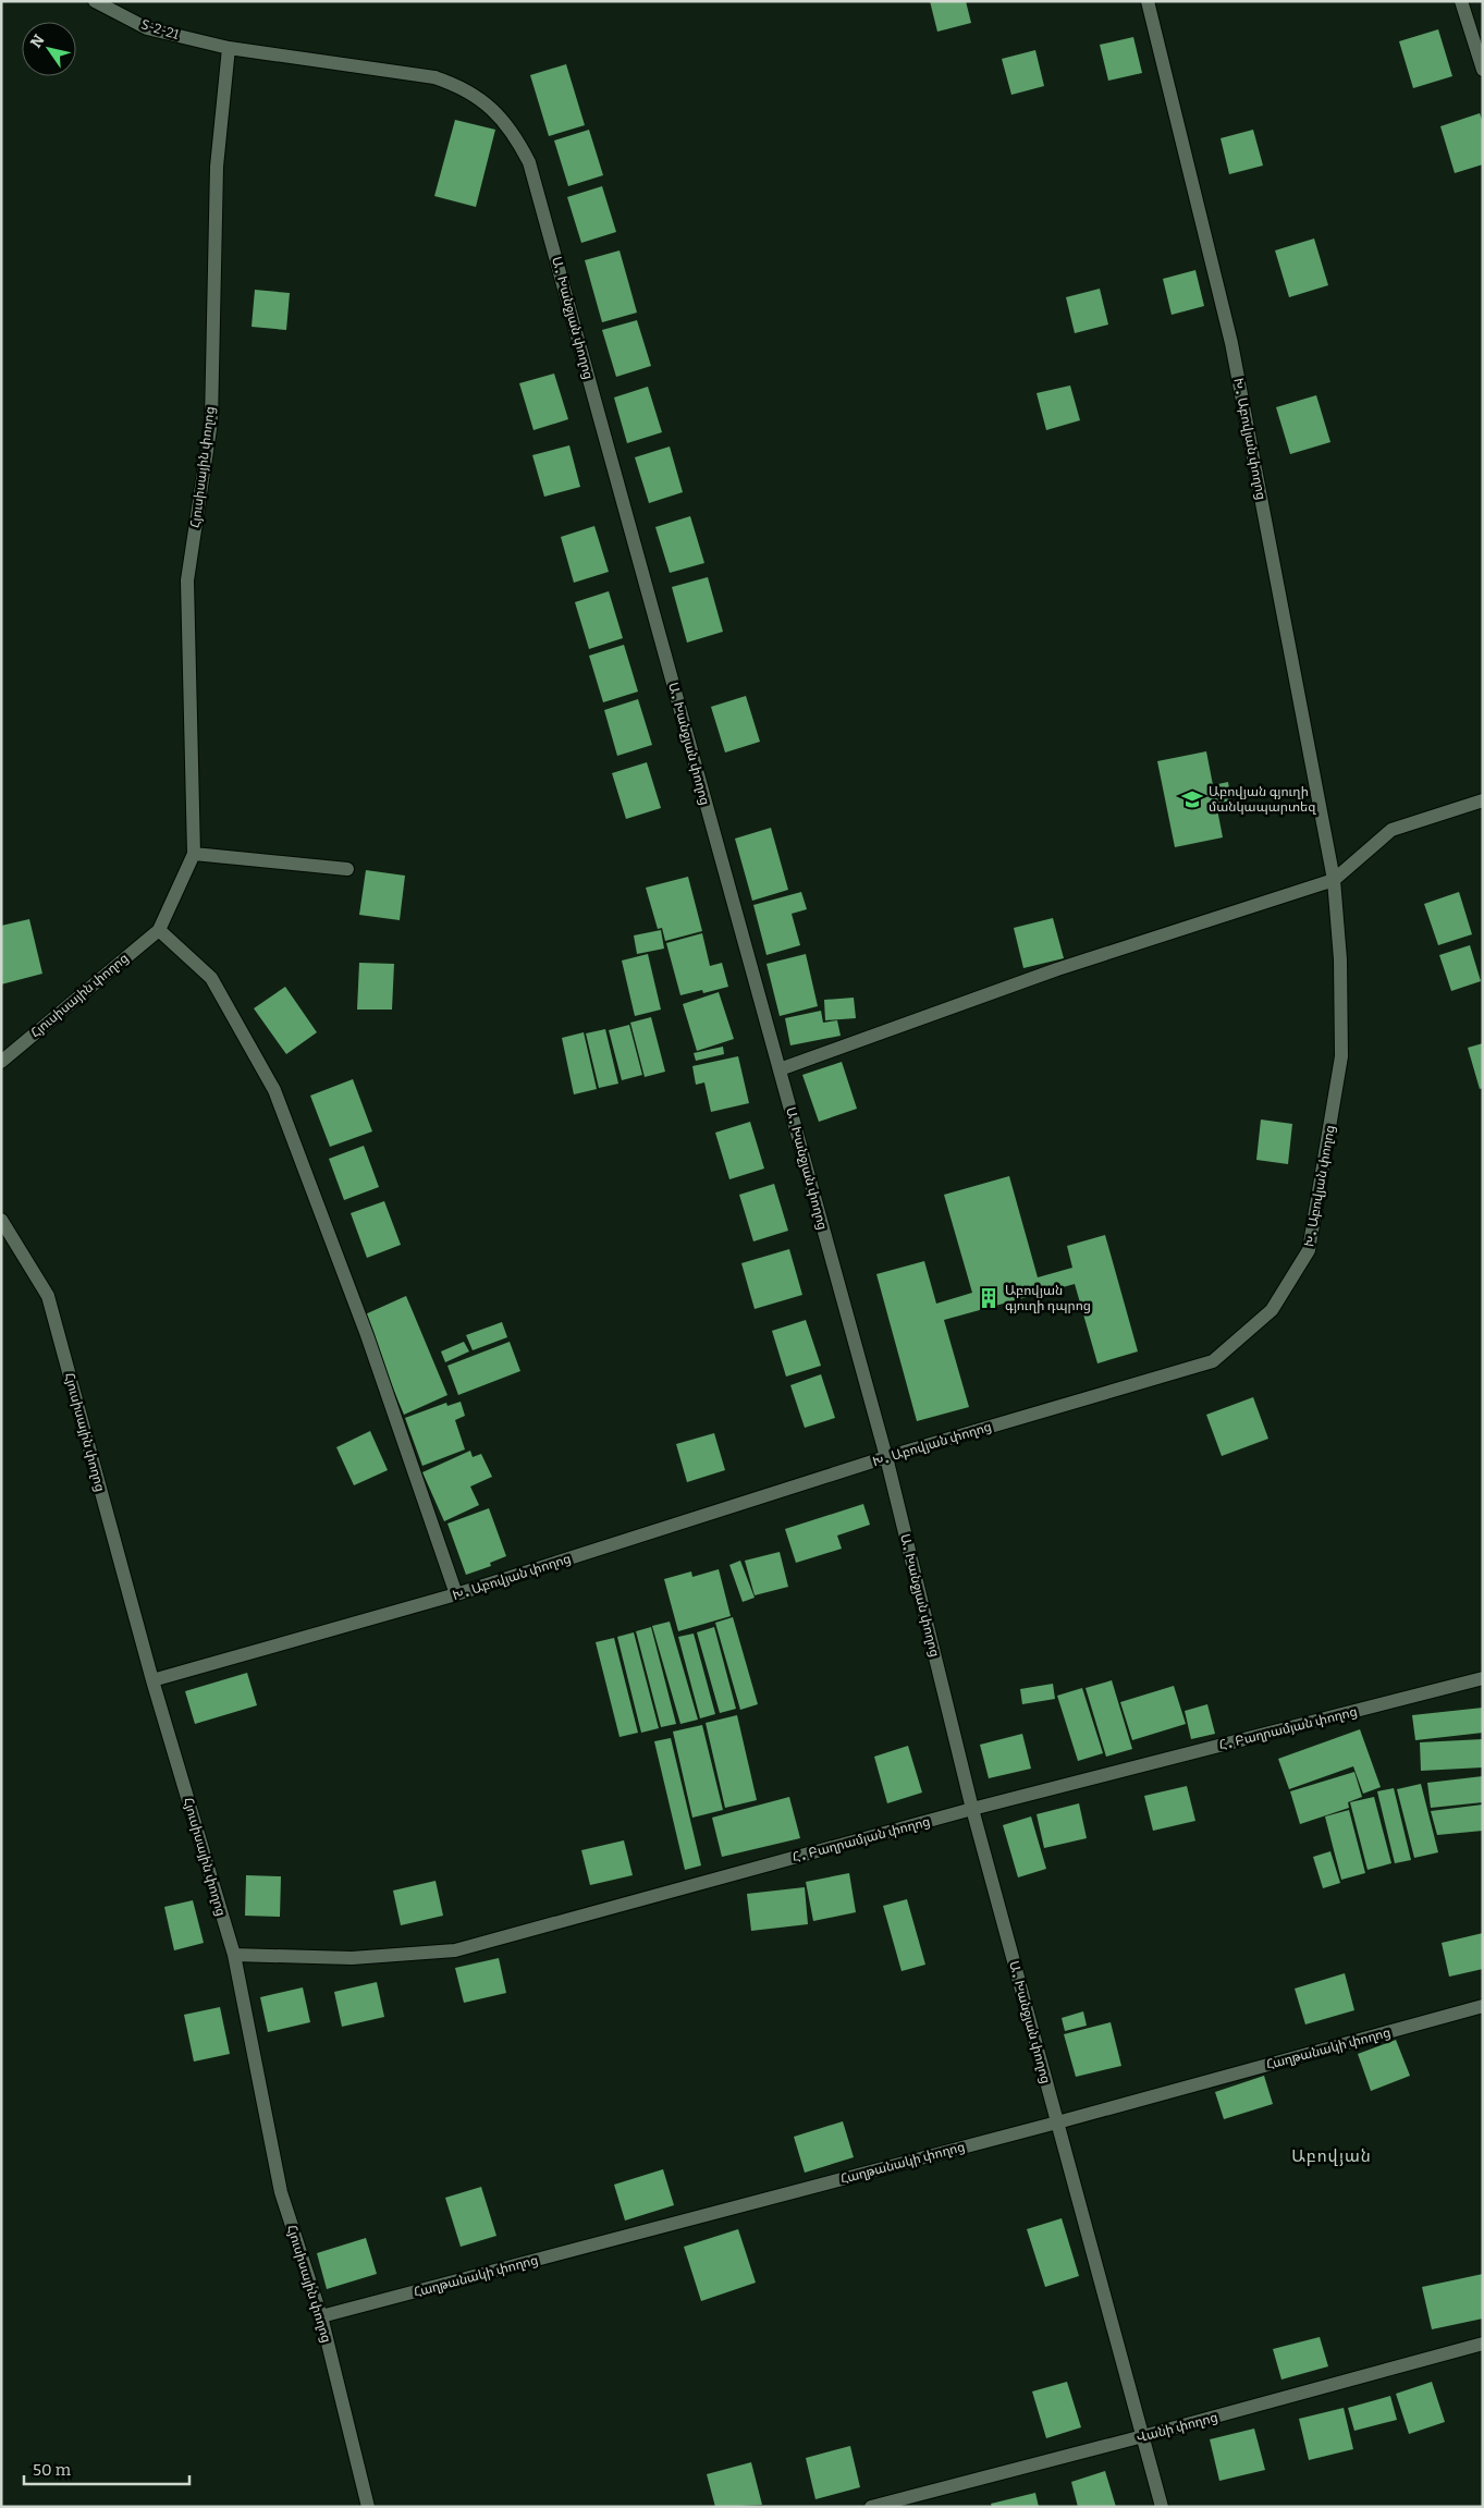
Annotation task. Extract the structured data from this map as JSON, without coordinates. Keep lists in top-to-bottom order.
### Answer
{
  "streets": {
    "street": [
      "Տ-2-21",
      "Ա․ Խանջյան փողոց",
      "Խ․ Աբովյան փողոց",
      "Հյուսիսային փողոց",
      "Հ․ Բաղրամյան փողոց",
      "Հաղթանակի փողոց",
      "Վանի փողոց"
    ]
  },
  "crossings": [
    ["Տ-2-21", "Ա․ Խանջյան փողոց"],
    ["Տ-2-21", "Հյուսիսային փողոց"],
    ["Ա․ Խանջյան փողոց", "Խ․ Աբովյան փողոց"],
    ["Ա․ Խանջյան փողոց", "Հյուսիսային փողոց"],
    ["Ա․ Խանջյան փողոց", "Հ․ Բաղրամյան փողոց"],
    ["Ա․ Խանջյան փողոց", "Հաղթանակի փողոց"],
    ["Ա․ Խանջյան փողոց", "Վանի փողոց"],
    ["Խ․ Աբովյան փողոց", "Հյուսիսային փողոց"],
    ["Հյուսիսային փողոց", "Հ․ Բաղրամյան փողոց"],
    ["Հյուսիսային փողոց", "Հաղթանակի փողոց"]
  ],
  "districts": ["Աբովյան"],
  "places": {
    "school or university": ["Աբովյան գյուղի մանկապարտեզ"],
    "building": ["Աբովյան գյուղի դպրոց"]
  },
  "scale_bar": "50 m",
  "north": "top left"
}
